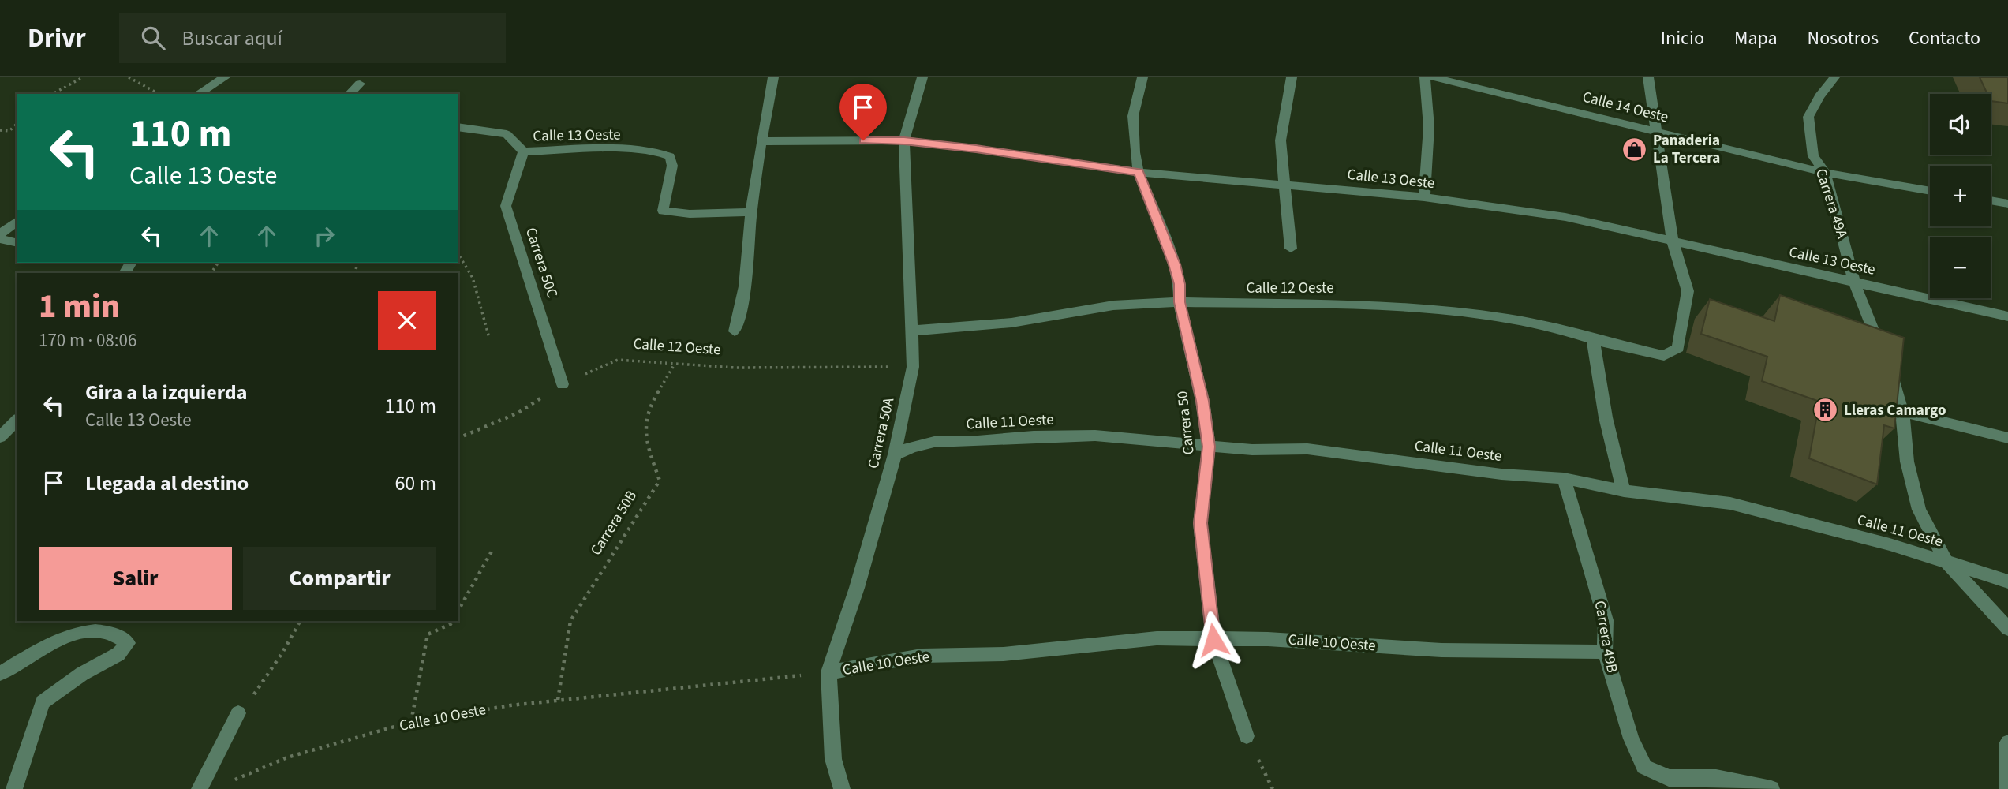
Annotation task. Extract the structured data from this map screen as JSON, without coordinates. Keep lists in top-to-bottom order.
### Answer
{
  "streets": {
    "street": [
      "Calle 14 Oeste",
      "Calle 13 Oeste",
      "Carrera 49A",
      "Carrera 50C",
      "Calle 12 Oeste",
      "Calle 11 Oeste",
      "Carrera 50",
      "Carrera 50A",
      "Carrera 49B",
      "Calle 10 Oeste"
    ],
    "path": ["Carrera 50B"]
  },
  "crossings": [
    ["Calle 14 Oeste", "Carrera 49A"],
    ["Calle 13 Oeste", "Carrera 49A"],
    ["Calle 13 Oeste", "Carrera 50C"],
    ["Calle 13 Oeste", "Calle 12 Oeste"],
    ["Calle 13 Oeste", "Carrera 50"],
    ["Calle 13 Oeste", "Carrera 50A"],
    ["Carrera 49A", "Calle 11 Oeste"],
    ["Carrera 50C", "Calle 12 Oeste"],
    ["Calle 12 Oeste", "Carrera 50"],
    ["Calle 12 Oeste", "Carrera 50A"],
    ["Calle 12 Oeste", "Carrera 50B"],
    ["Calle 11 Oeste", "Carrera 50"],
    ["Calle 11 Oeste", "Carrera 50A"],
    ["Calle 11 Oeste", "Carrera 49B"],
    ["Carrera 50", "Calle 10 Oeste"],
    ["Carrera 50A", "Calle 10 Oeste"],
    ["Carrera 50B", "Calle 10 Oeste"],
    ["Carrera 49B", "Calle 10 Oeste"]
  ],
  "places": {
    "shop": ["Panaderia La Tercera"],
    "building": ["Lleras Camargo"]
  },
  "page": {
    "header": "Drivr",
    "search": "Buscar aquí",
    "nav": [
      "Inicio",
      "Mapa",
      "Nosotros",
      "Contacto"
    ],
    "map_buttons": ["+", "−"],
    "turn": ["110 m", "Calle 13 Oeste"],
    "heading": ["1 min", "170 m · 08:06"],
    "list": [
      {
        "name": "Gira a la izquierda",
        "note": "Calle 13 Oeste",
        "value": "110 m"
      },
      {
        "name": "Llegada al destino",
        "value": "60 m"
      }
    ],
    "buttons": ["Salir", "Compartir"]
  }
}
